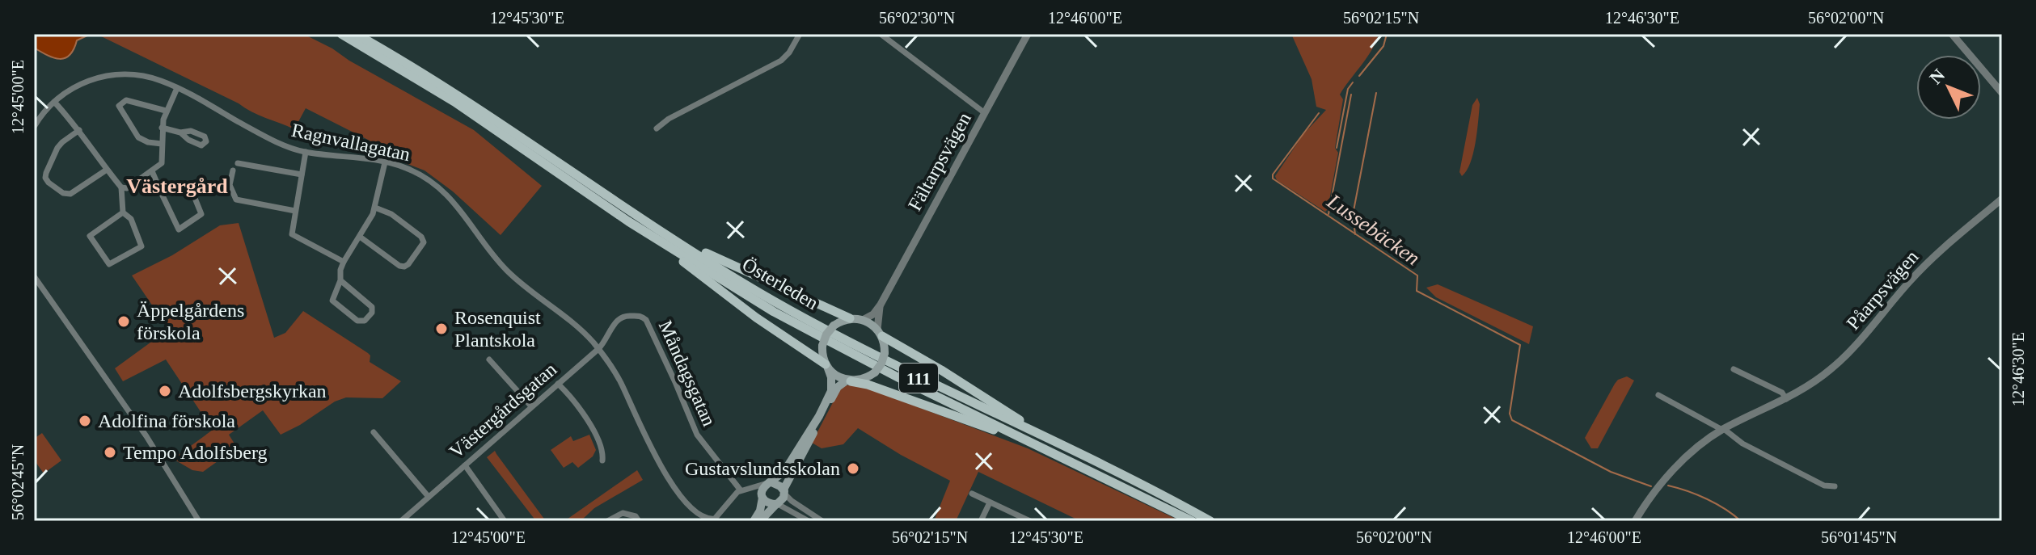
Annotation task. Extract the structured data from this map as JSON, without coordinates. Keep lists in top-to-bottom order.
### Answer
{
  "streets": {
    "main road": ["Österleden", "111"],
    "street": [
      "Ragnvallagatan",
      "Fältarpsvägen",
      "Påarpsvägen",
      "Måndagsgatan",
      "Västergårdsgatan"
    ]
  },
  "crossings": [
    ["Ragnvallagatan", "Måndagsgatan"],
    ["Ragnvallagatan", "Västergårdsgatan"],
    ["Måndagsgatan", "Västergårdsgatan"]
  ],
  "districts": ["Västergård"],
  "water": ["Lussebäcken"],
  "places": [
    "Äppelgårdens förskola",
    "Rosenquist Plantskola",
    "Adolfsbergskyrkan",
    "Adolfina förskola",
    "Tempo Adolfsberg",
    "Gustavslundsskolan"
  ],
  "north": "top left",
  "coordinates": [
    "12°45'30\"E",
    "56°02'30\"N",
    "12°46'00\"E",
    "56°02'15\"N",
    "12°46'30\"E",
    "56°02'00\"N",
    "12°45'00\"E",
    "56°02'45\"N",
    "56°01'45\"N"
  ]
}
